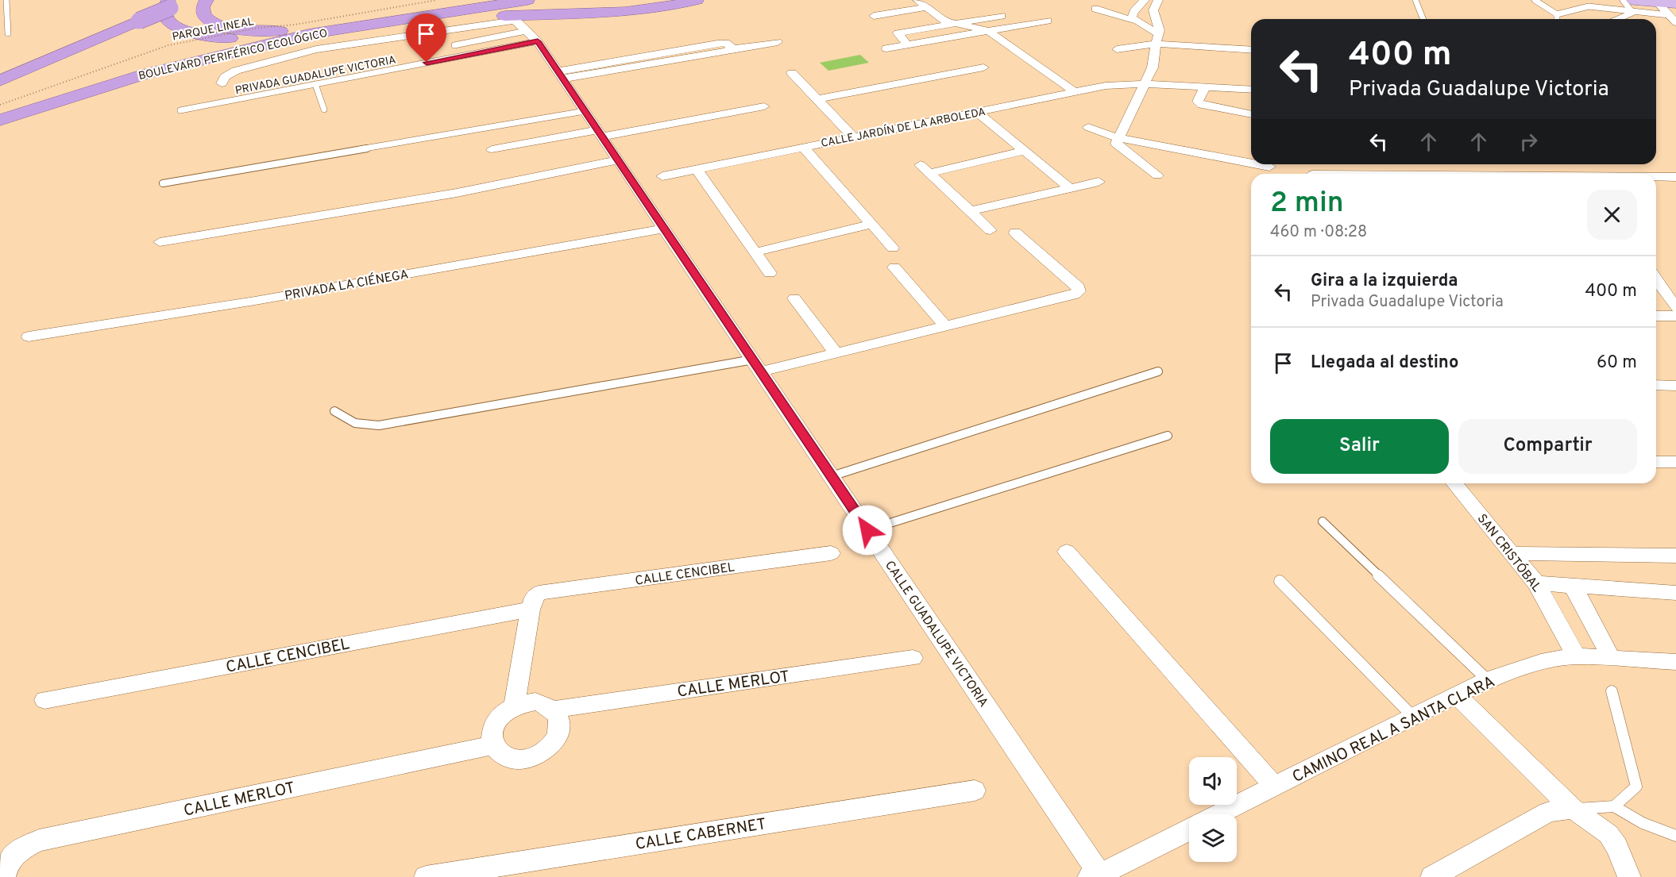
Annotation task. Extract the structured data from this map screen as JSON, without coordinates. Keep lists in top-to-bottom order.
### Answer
{
  "streets": {
    "highway": ["BOULEVARD PERIFÉRICO ECOLÓGICO"],
    "street": [
      "CALLE JARDÍN DE LA ARBOLEDA",
      "PRIVADA LA CIÉNEGA",
      "SAN CRISTÓBAL",
      "CALLE CENCIBEL",
      "CALLE GUADALUPE VICTORIA",
      "CALLE MERLOT",
      "CAMINO REAL A SANTA CLARA",
      "CALLE CABERNET"
    ],
    "lane": ["PRIVADA GUADALUPE VICTORIA"],
    "path": ["PARQUE LINEAL"]
  },
  "crossings": [
    ["PRIVADA GUADALUPE VICTORIA", "CALLE GUADALUPE VICTORIA"],
    ["PRIVADA LA CIÉNEGA", "CALLE GUADALUPE VICTORIA"],
    ["SAN CRISTÓBAL", "CAMINO REAL A SANTA CLARA"]
  ],
  "page": {
    "turn": ["400 m", "Privada Guadalupe Victoria"],
    "heading": ["2 min", "460 m · 08:28"],
    "list": [
      {
        "name": "Gira a la izquierda",
        "note": "Privada Guadalupe Victoria",
        "value": "400 m"
      },
      {
        "name": "Llegada al destino",
        "value": "60 m"
      }
    ],
    "buttons": ["Salir", "Compartir"]
  }
}
